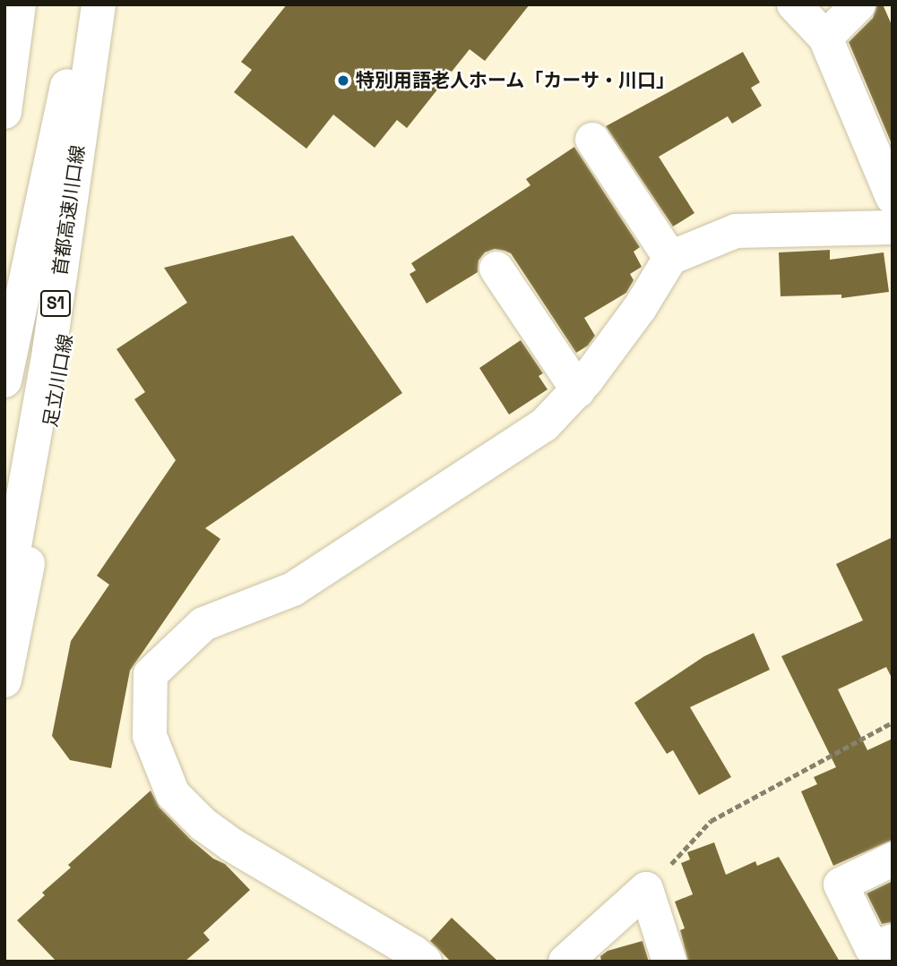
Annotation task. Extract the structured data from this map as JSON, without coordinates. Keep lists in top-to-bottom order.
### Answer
{
  "streets": {
    "main road": ["首都高速川口線", "S1", "足立川口線"]
  },
  "places": ["特別用語老人ホーム「カーサ・川口」"]
}
